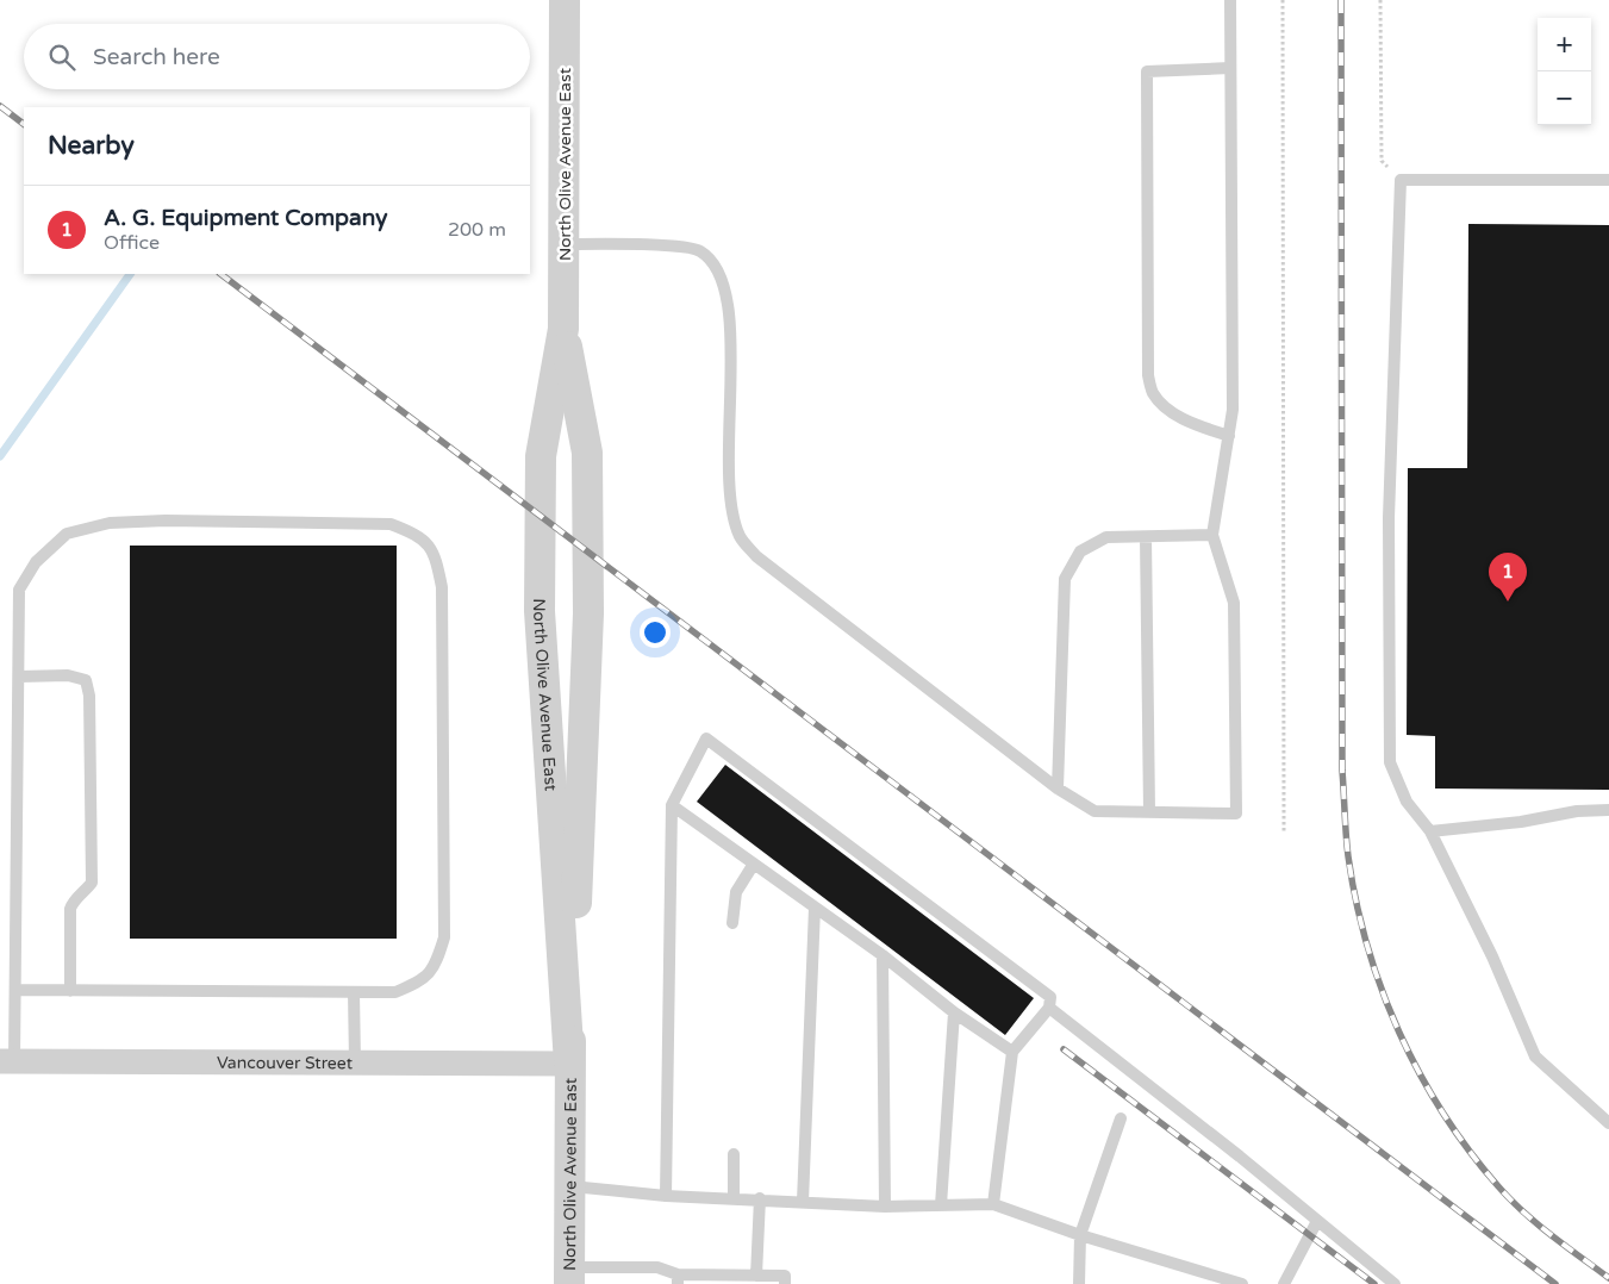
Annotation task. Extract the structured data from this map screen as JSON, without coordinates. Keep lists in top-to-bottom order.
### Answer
{
  "streets": {
    "street": ["North Olive Avenue East", "Vancouver Street"]
  },
  "crossings": [
    ["North Olive Avenue East", "Vancouver Street"]
  ],
  "page": {
    "map_buttons": ["+", "−"],
    "search": "Search here",
    "heading": "Nearby",
    "list": [
      {
        "mark": "1",
        "name": "A. G. Equipment Company",
        "note": "Office",
        "value": "200 m"
      }
    ],
    "pins": "1"
  }
}
